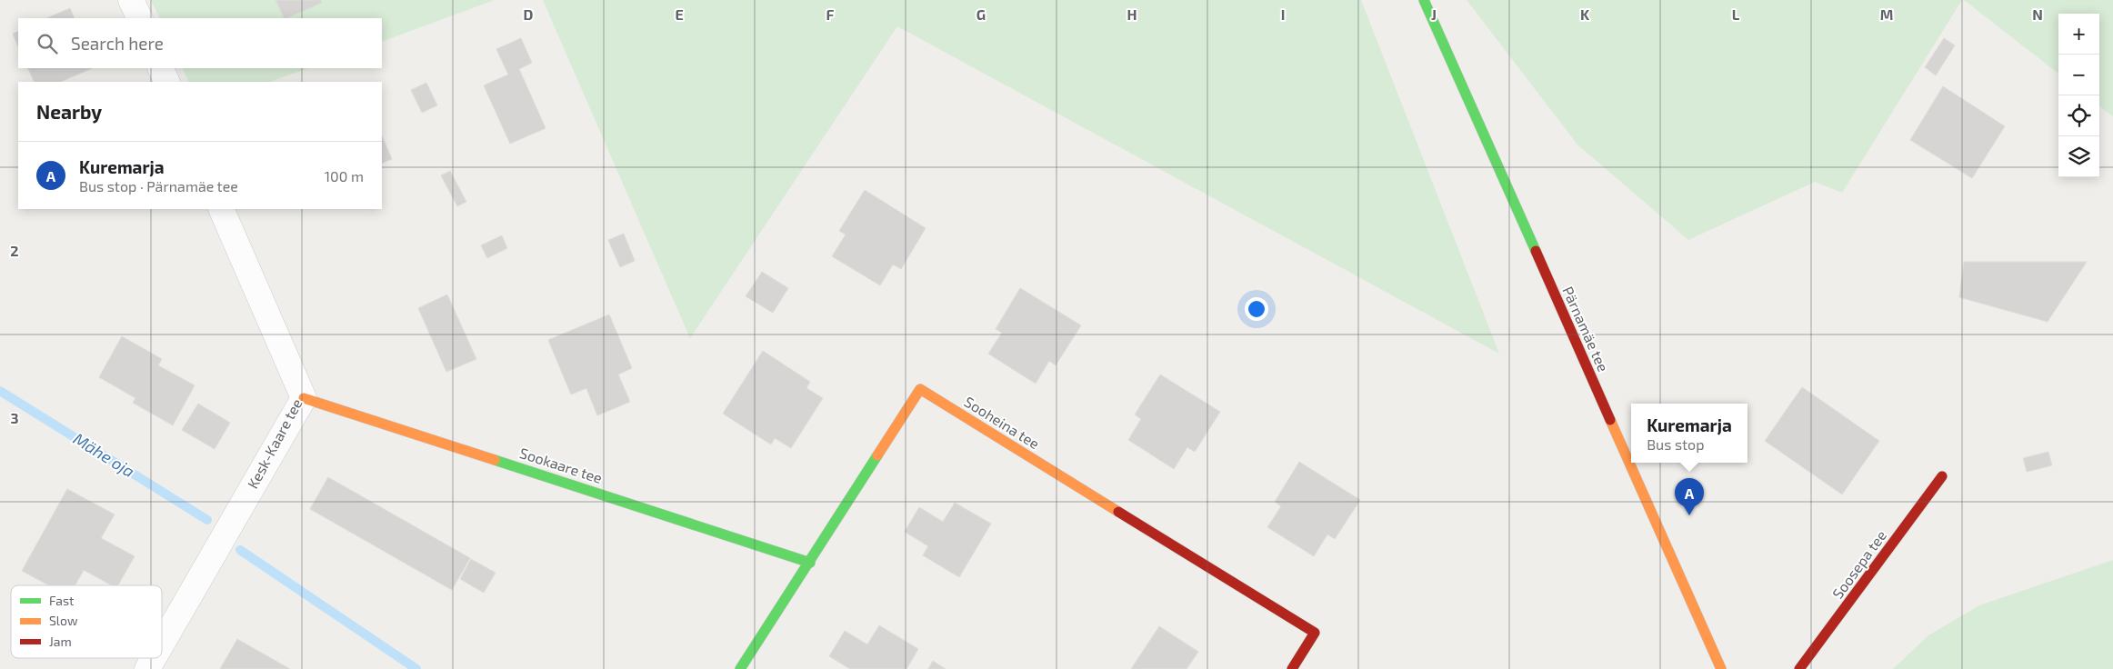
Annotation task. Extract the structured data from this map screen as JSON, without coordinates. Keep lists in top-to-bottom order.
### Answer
{
  "streets": {
    "street": [
      "Pärnamäe tee",
      "Sooheina tee",
      "Kesk-Kaare tee",
      "Sookaare tee",
      "Soosepa tee"
    ]
  },
  "crossings": [
    ["Sooheina tee", "Sookaare tee"],
    ["Kesk-Kaare tee", "Sookaare tee"]
  ],
  "water": ["Mähe oja"],
  "legend": ["Fast", "Slow", "Jam"],
  "page": {
    "map_buttons": ["+", "−"],
    "search": "Search here",
    "heading": "Nearby",
    "list": [
      {
        "mark": "A",
        "name": "Kuremarja",
        "note": "Bus stop · Pärnamäe tee",
        "value": "100 m"
      }
    ],
    "popup": ["Kuremarja", "Bus stop"],
    "pins": "A"
  },
  "grid": {
    "columns": [
      "D",
      "E",
      "F",
      "G",
      "H",
      "I",
      "J",
      "K",
      "L",
      "M",
      "N"
    ],
    "rows": ["2", "3"]
  }
}
